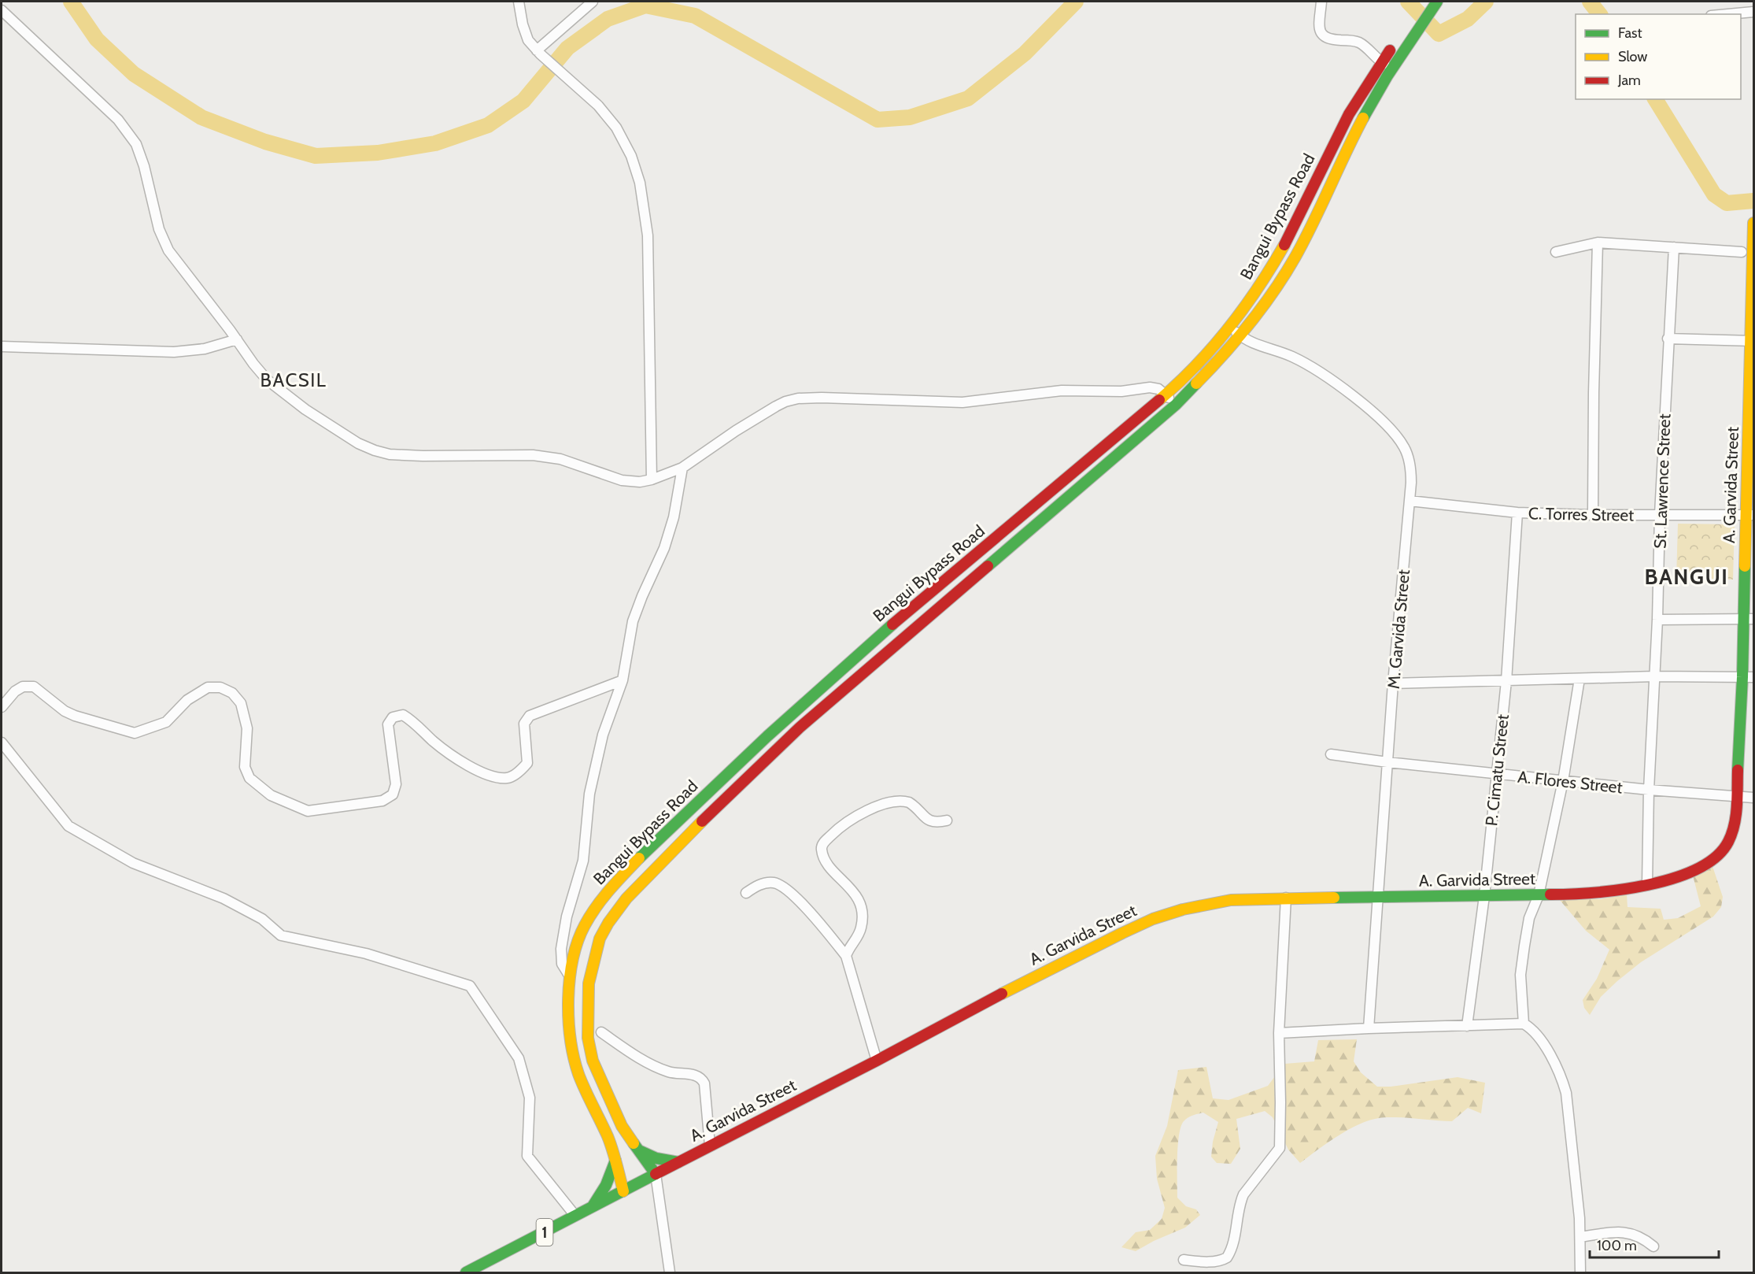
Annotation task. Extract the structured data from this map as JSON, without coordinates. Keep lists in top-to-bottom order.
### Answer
{
  "streets": {
    "main road": ["Bangui Bypass Road", "A. Garvida Street", "1"],
    "street": [
      "St. Lawrence Street",
      "C. Torres Street",
      "M. Garvida Street",
      "P. Cimatu Street",
      "A. Flores Street"
    ]
  },
  "crossings": [
    ["Bangui Bypass Road", "A. Garvida Street"],
    ["Bangui Bypass Road", "M. Garvida Street"],
    ["Bangui Bypass Road", "1"],
    ["St. Lawrence Street", "A. Garvida Street"],
    ["St. Lawrence Street", "C. Torres Street"],
    ["St. Lawrence Street", "A. Flores Street"],
    ["A. Garvida Street", "C. Torres Street"],
    ["A. Garvida Street", "M. Garvida Street"],
    ["A. Garvida Street", "P. Cimatu Street"],
    ["A. Garvida Street", "A. Flores Street"],
    ["A. Garvida Street", "1"],
    ["C. Torres Street", "M. Garvida Street"],
    ["C. Torres Street", "P. Cimatu Street"],
    ["M. Garvida Street", "A. Flores Street"],
    ["P. Cimatu Street", "A. Flores Street"]
  ],
  "districts": ["BACSIL", "BANGUI"],
  "legend": ["Fast", "Slow", "Jam"],
  "scale_bar": "100 m"
}
